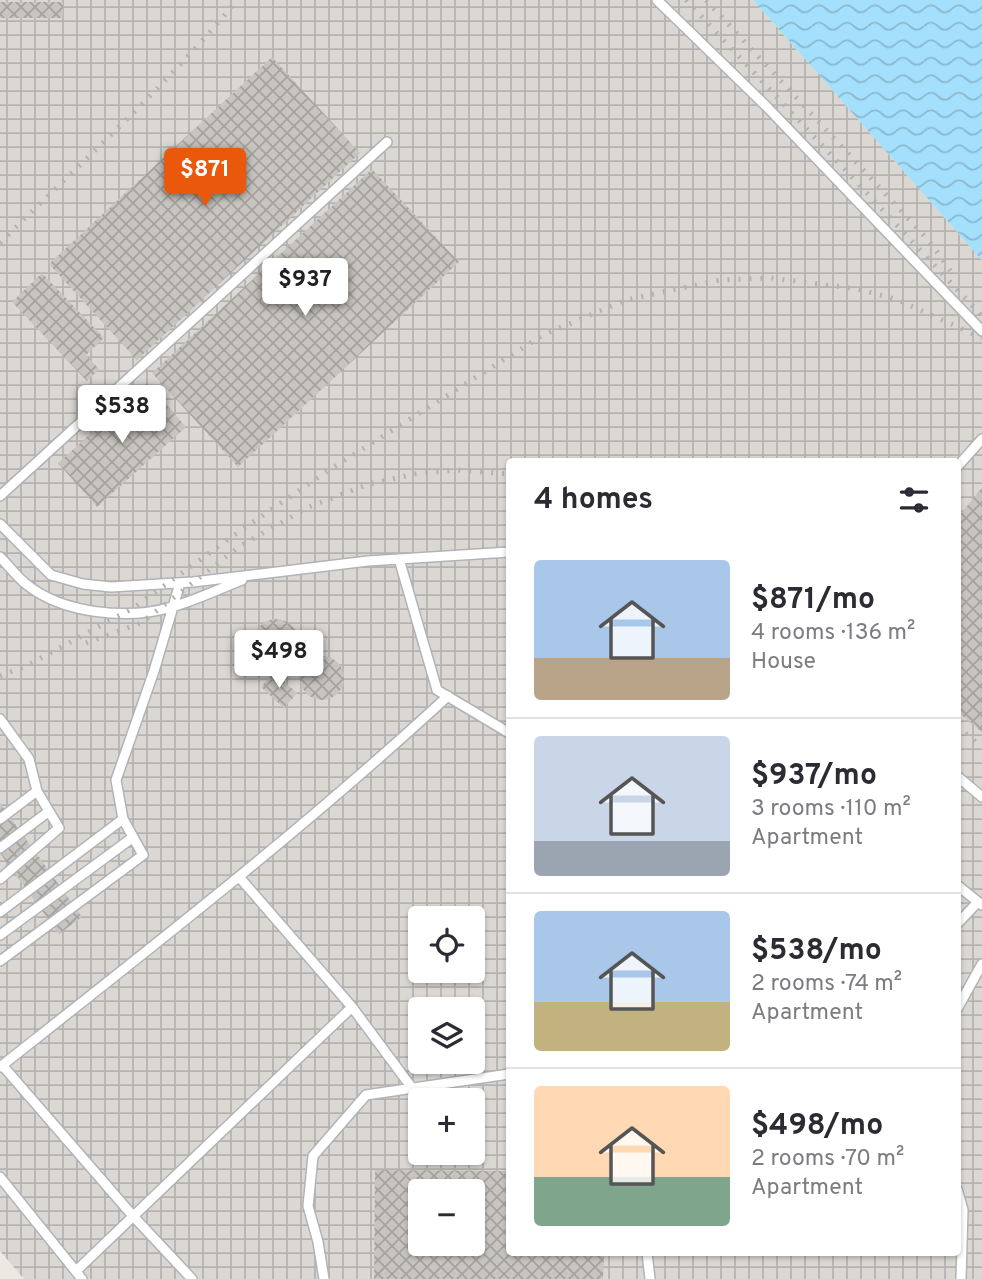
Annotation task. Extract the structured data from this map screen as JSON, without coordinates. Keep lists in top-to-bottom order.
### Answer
{
  "page": {
    "price": [
      "$871",
      "$937",
      "$538",
      "$498"
    ],
    "heading": "4 homes",
    "list": [
      {
        "name": "$871/mo",
        "note": "4 rooms · 136 m² · House"
      },
      {
        "name": "$937/mo",
        "note": "3 rooms · 110 m² · Apartment"
      },
      {
        "name": "$538/mo",
        "note": "2 rooms · 74 m² · Apartment"
      },
      {
        "name": "$498/mo",
        "note": "2 rooms · 70 m² · Apartment"
      }
    ],
    "map_buttons": ["+", "−"]
  }
}
